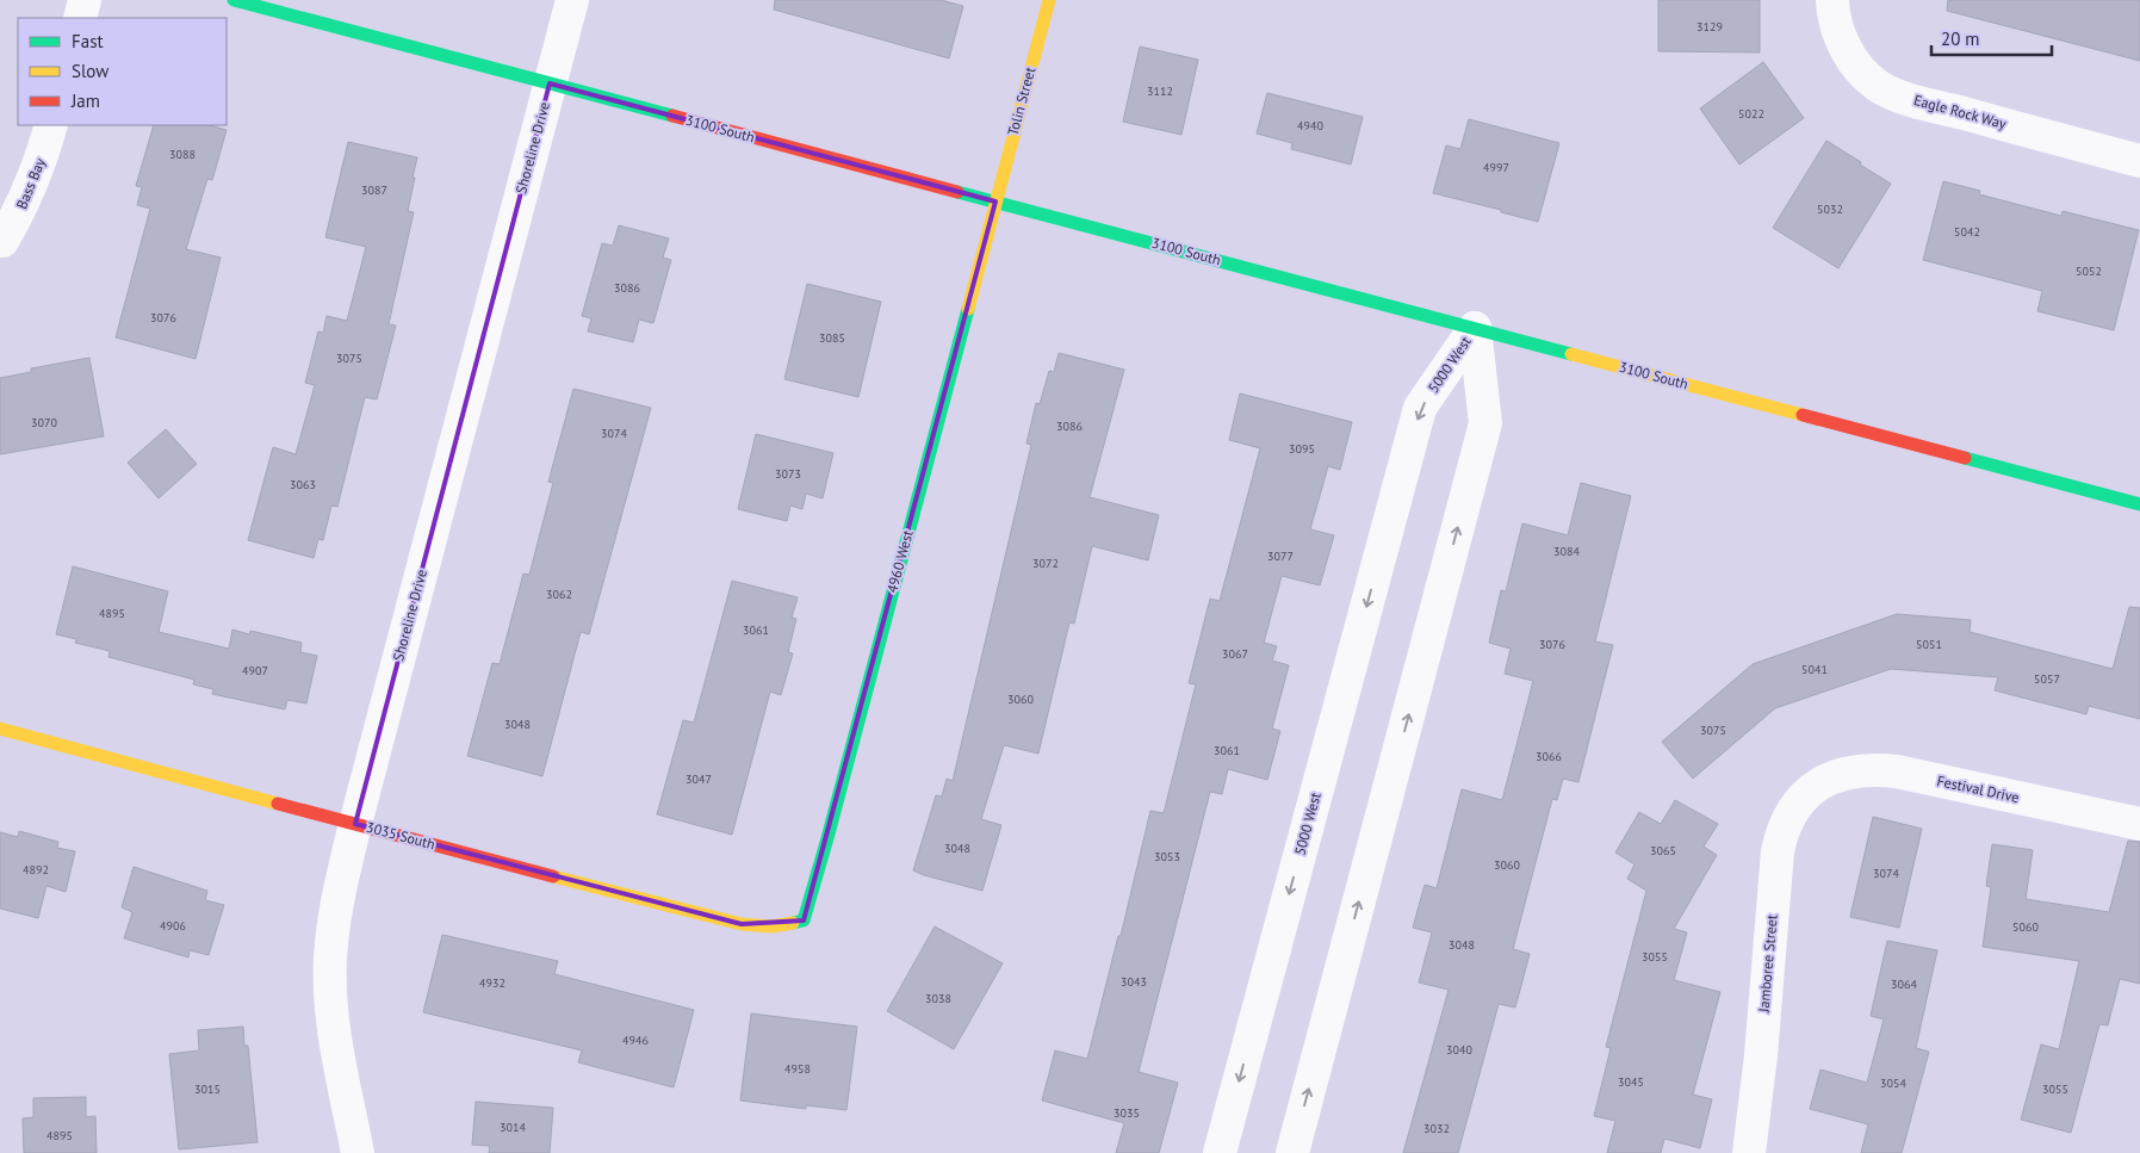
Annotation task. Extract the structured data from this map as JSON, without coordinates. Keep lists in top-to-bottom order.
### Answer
{
  "streets": {
    "main road": [
      "Tolin Street",
      "3100 South",
      "4960 West",
      "3035 South"
    ],
    "street": [
      "Eagle Rock Way",
      "Shoreline Drive",
      "Bass Bay",
      "5000 West",
      "Festival Drive",
      "Jamboree Street"
    ]
  },
  "crossings": [
    ["Tolin Street", "3100 South"],
    ["Tolin Street", "4960 West"],
    ["3100 South", "Shoreline Drive"],
    ["3100 South", "5000 West"],
    ["3100 South", "4960 West"],
    ["Shoreline Drive", "3035 South"],
    ["4960 West", "3035 South"],
    ["Festival Drive", "Jamboree Street"]
  ],
  "house_numbers": [
    "3129",
    "3112",
    "5022",
    "4940",
    "3088",
    "4997",
    "3087",
    "5032",
    "5042",
    "5052",
    "3086",
    "3076",
    "3085",
    "3075",
    "3070",
    "3086",
    "3074",
    "3095",
    "3073",
    "3063",
    "3084",
    "3077",
    "3072",
    "3062",
    "4895",
    "3061",
    "3076",
    "5051",
    "3067",
    "5041",
    "4907",
    "5057",
    "3060",
    "3048",
    "3075",
    "3061",
    "3066",
    "3047",
    "3048",
    "3065",
    "3053",
    "3060",
    "4892",
    "3074",
    "4906",
    "5060",
    "3048",
    "3055",
    "3043",
    "4932",
    "3064",
    "3038",
    "4946",
    "3040",
    "4958",
    "3045",
    "3054",
    "3015",
    "3055",
    "3035",
    "3014",
    "3032",
    "4895"
  ],
  "legend": ["Fast", "Slow", "Jam"],
  "scale_bar": "20 m"
}
